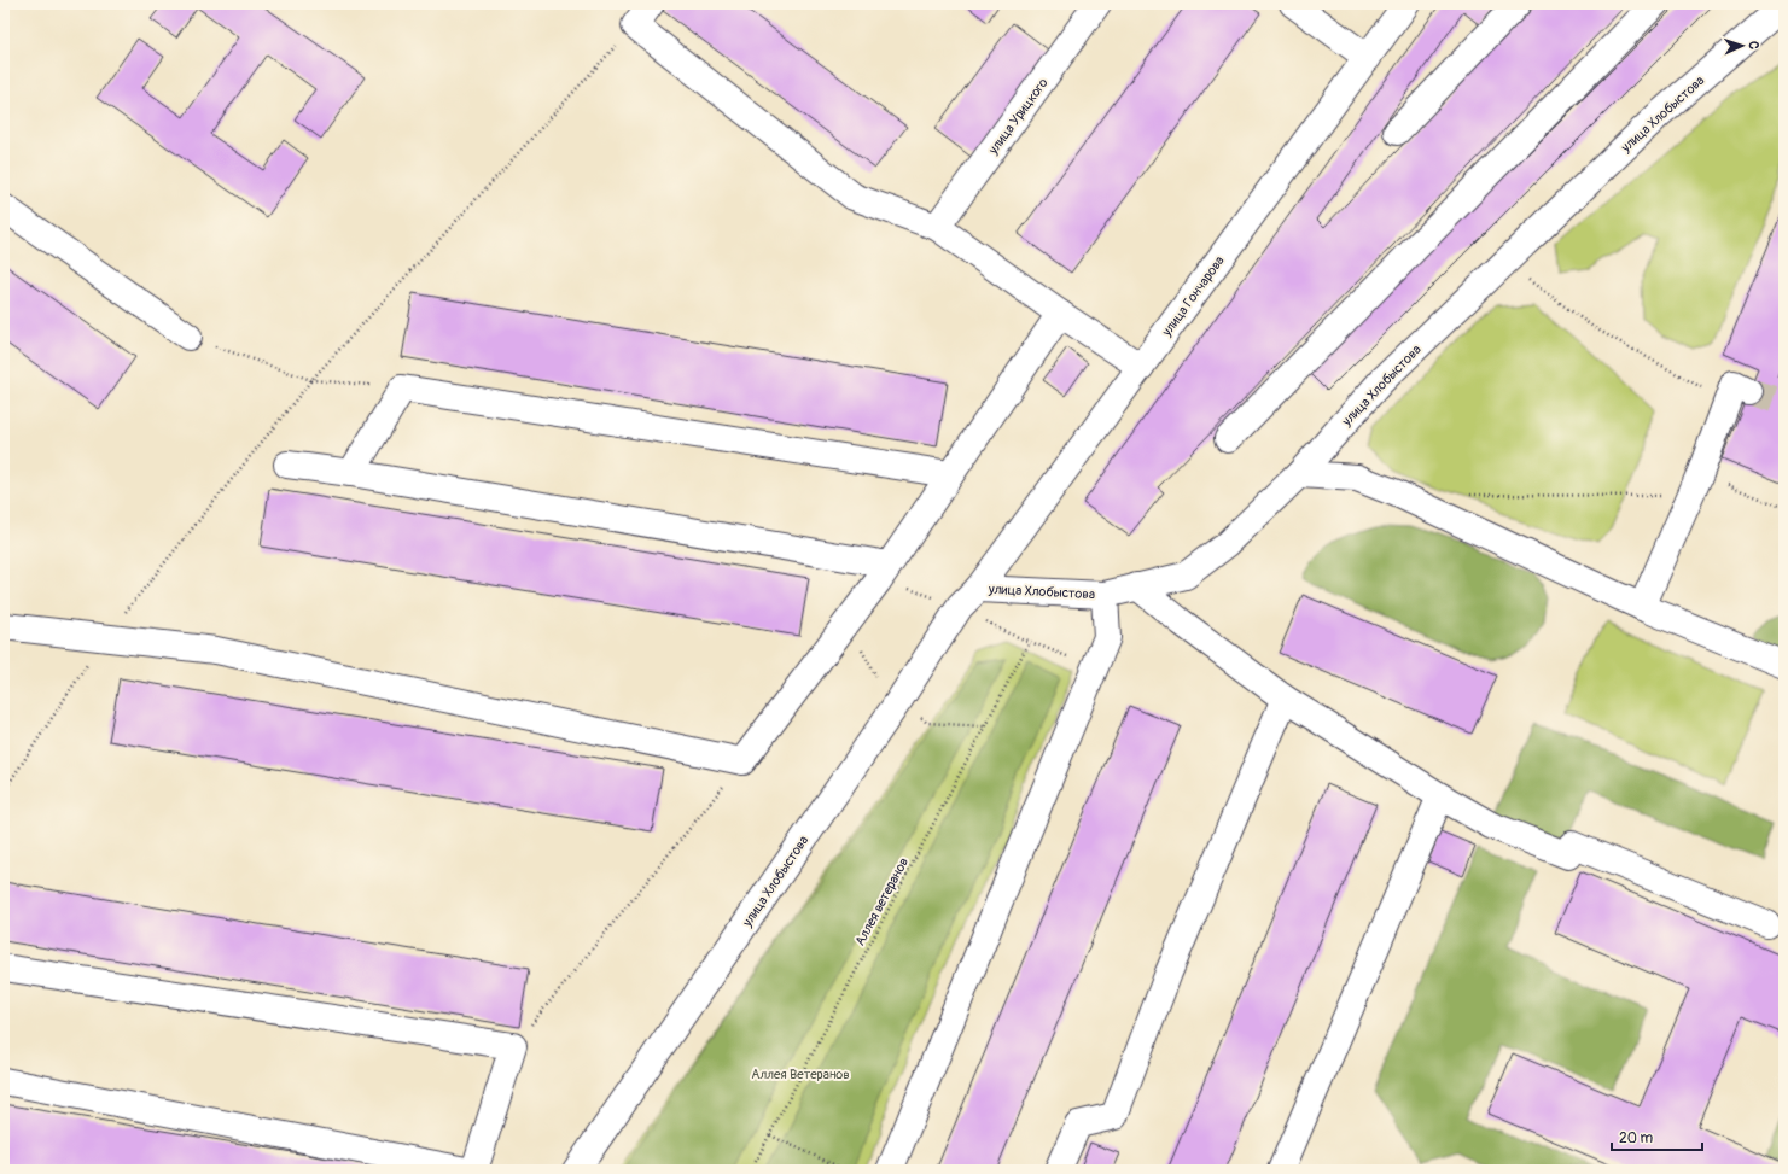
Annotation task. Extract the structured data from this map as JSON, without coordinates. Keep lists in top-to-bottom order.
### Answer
{
  "streets": {
    "street": ["улица Хлобыстова", "улица Урицкого", "улица Гончарова"],
    "path": ["Аллея ветеранов"]
  },
  "crossings": [
    ["улица Хлобыстова", "улица Гончарова"]
  ],
  "parks": ["Аллея Ветеранов"],
  "scale_bar": "20 m",
  "north": "right"
}
